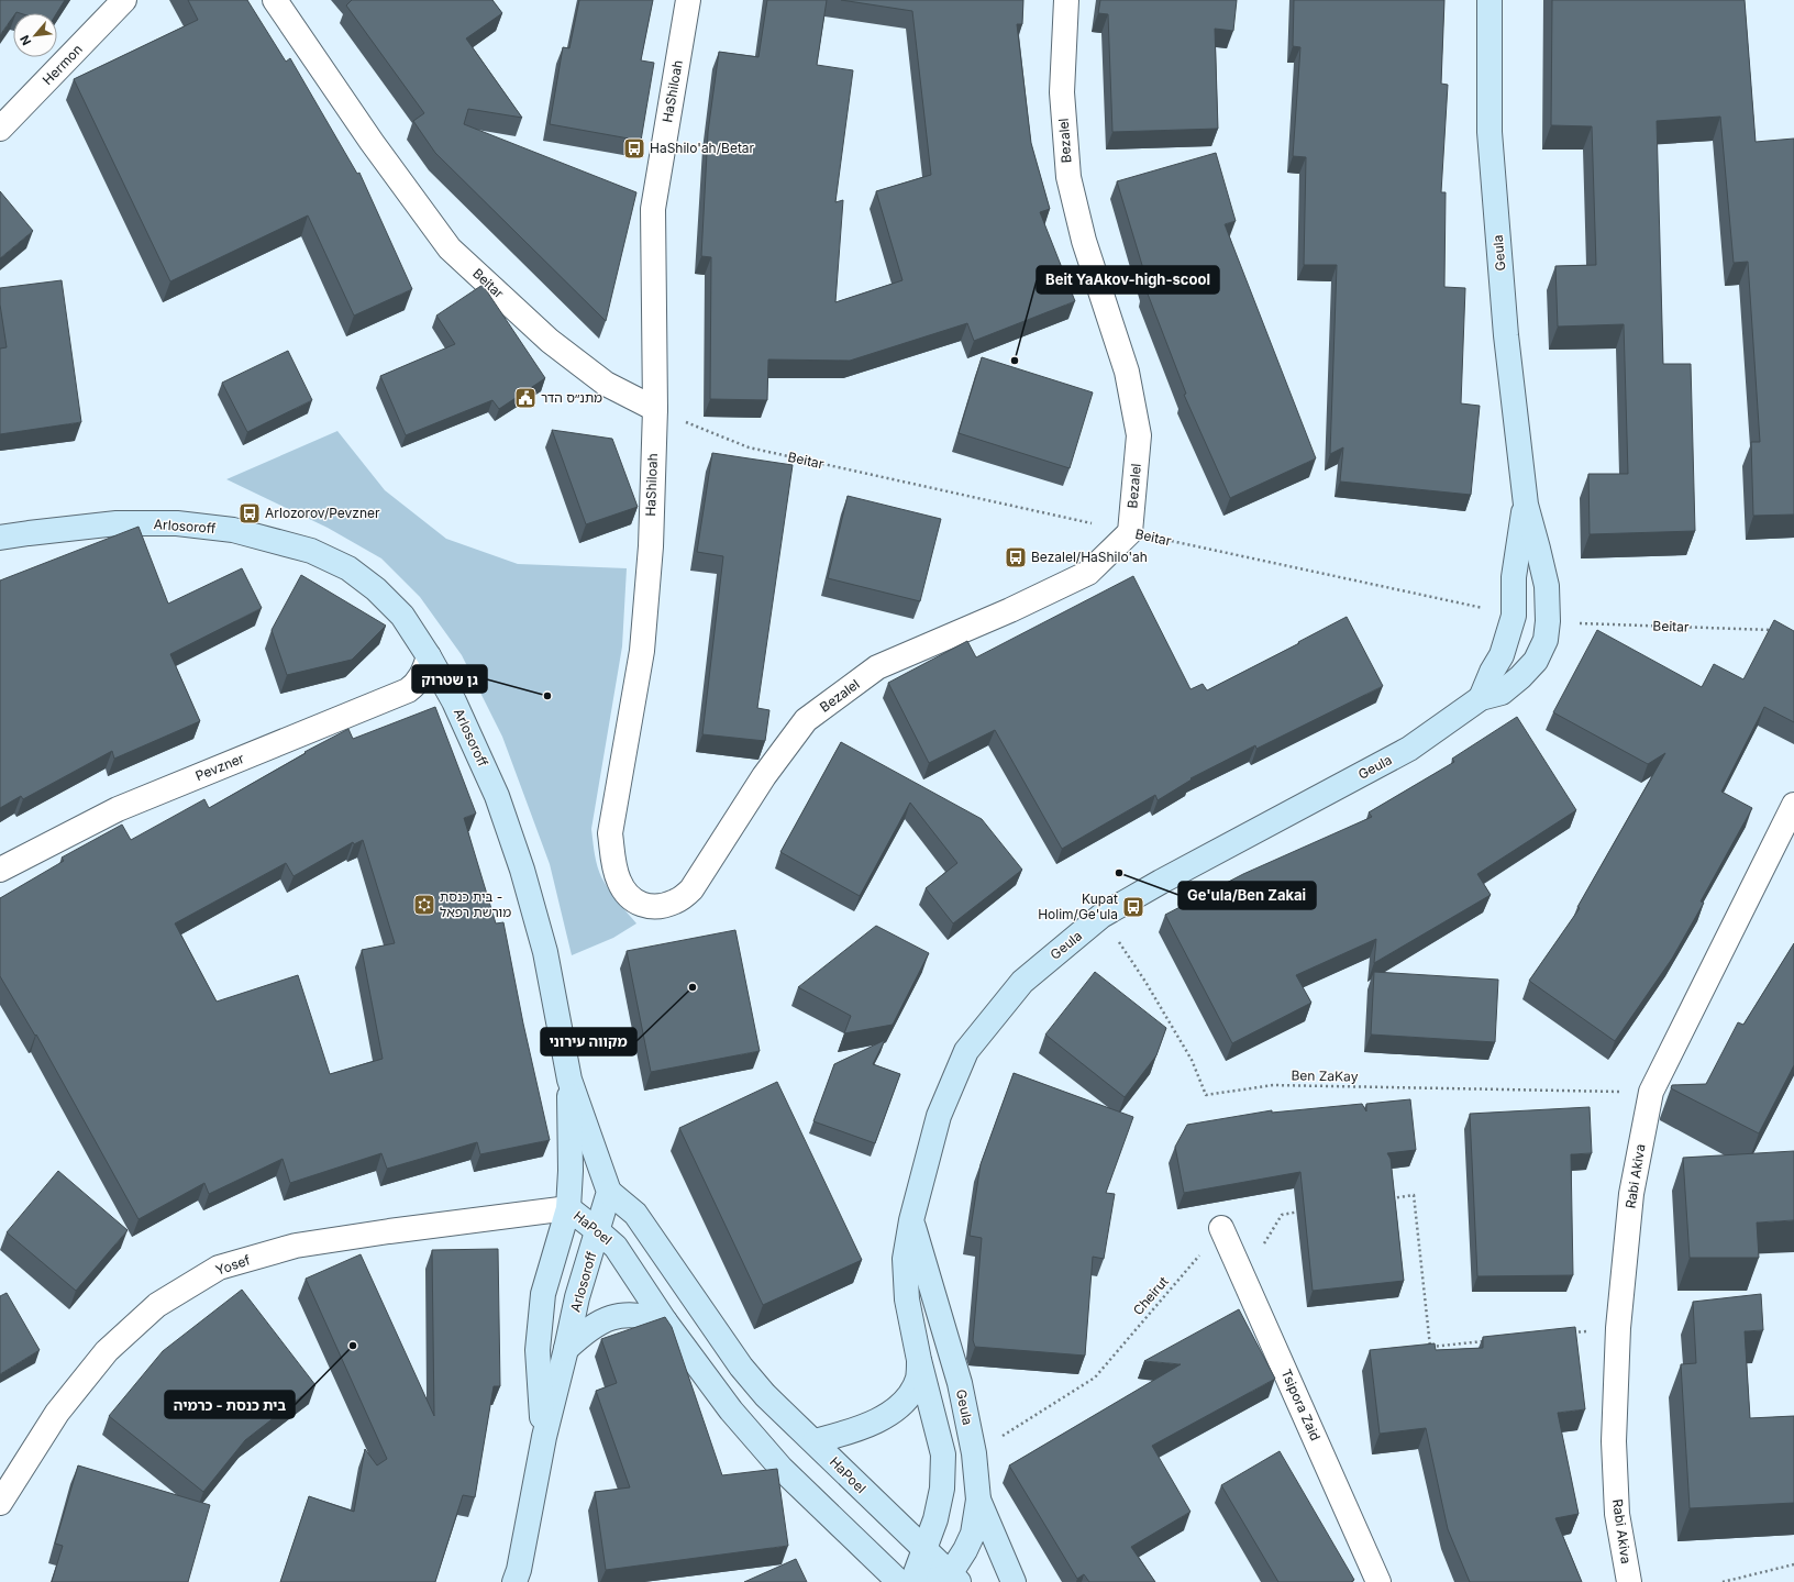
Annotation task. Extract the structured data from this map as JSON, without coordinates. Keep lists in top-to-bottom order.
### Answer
{
  "streets": {
    "street": [
      "Hermon",
      "HaShiloah",
      "Bezalel",
      "Geula",
      "Beitar",
      "Arlosoroff",
      "Pevzner",
      "Rabi Akiva",
      "HaPoel",
      "Yosef",
      "Tsipora Zaid"
    ],
    "path": ["Ben ZaKay", "Cheirut"]
  },
  "crossings": [
    ["HaShiloah", "Bezalel"],
    ["HaShiloah", "Beitar"],
    ["Bezalel", "Beitar"],
    ["Geula", "Beitar"],
    ["Geula", "Ben ZaKay"],
    ["Geula", "HaPoel"],
    ["Geula", "Cheirut"],
    ["Arlosoroff", "Pevzner"],
    ["Arlosoroff", "HaPoel"],
    ["Arlosoroff", "Yosef"],
    ["Ben ZaKay", "Rabi Akiva"],
    ["HaPoel", "Yosef"],
    ["Cheirut", "Tsipora Zaid"]
  ],
  "places": {
    "bus stop": [
      "HaShilo'ah/Betar",
      "Arlozorov/Pevzner",
      "Bezalel/HaShilo'ah",
      "Kupat Holim/Ge'ula"
    ],
    "other": [
      "Beit YaAkov-high-scool",
      "גן שטרוק",
      "Ge'ula/Ben Zakai",
      "מקווה עירוני",
      "בית כנסת - כרמיה"
    ],
    "public building": ["מתנ״ס הדר"],
    "synagogue": ["בית כנסת - מורשת רפאל"]
  },
  "north": "bottom left"
}
